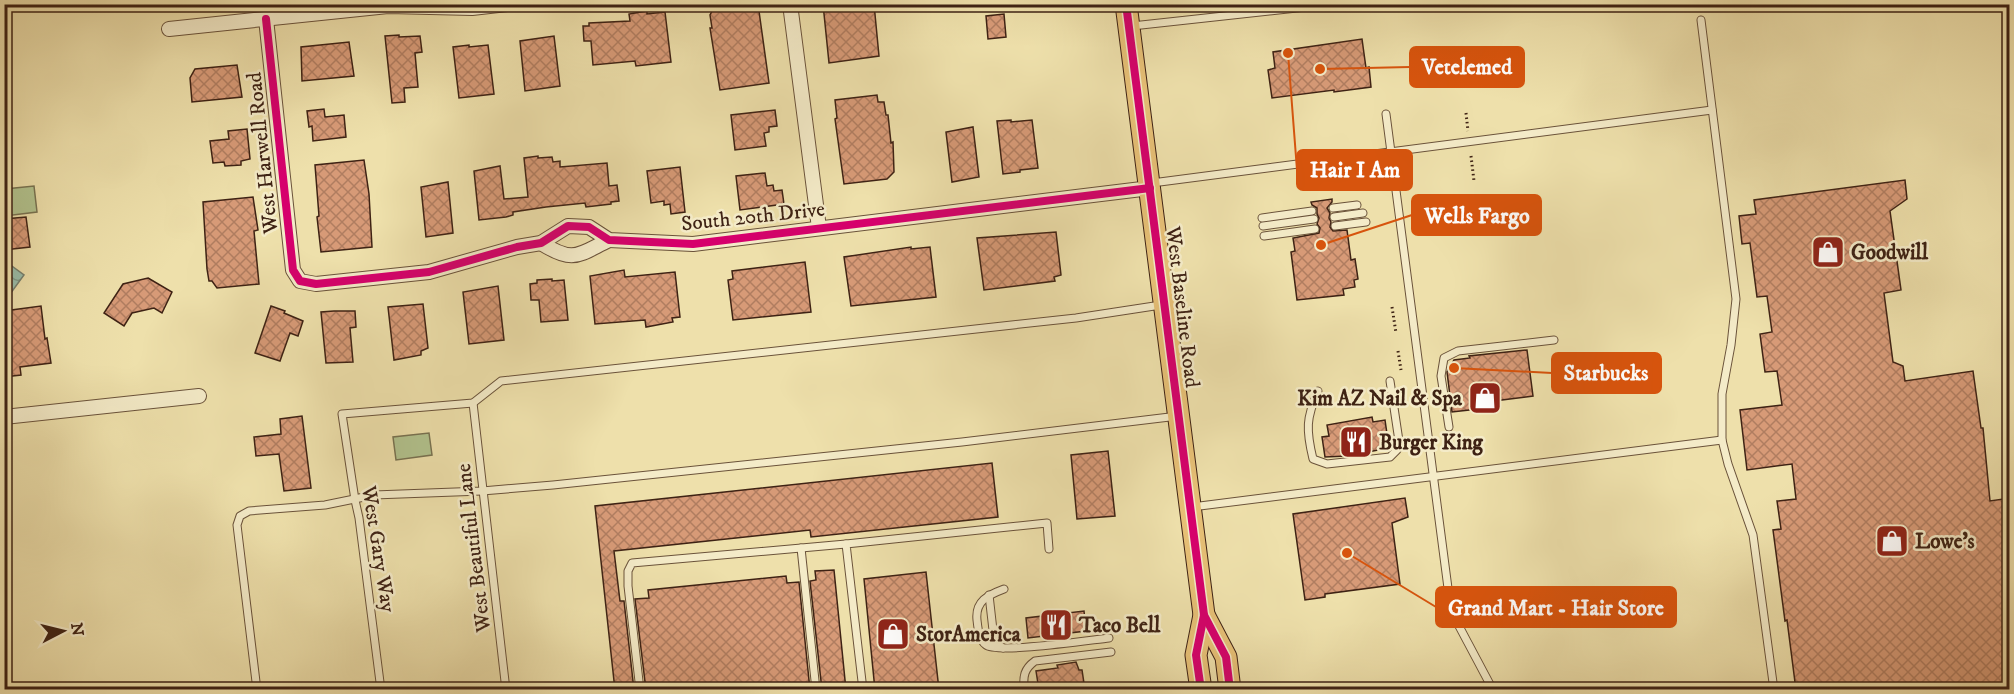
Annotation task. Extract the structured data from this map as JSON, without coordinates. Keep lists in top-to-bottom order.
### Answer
{
  "streets": {
    "main road": ["West Baseline Road"],
    "street": ["West Harwell Road", "South 20th Drive"],
    "lane": ["West Beautiful Lane", "West Gary Way"]
  },
  "crossings": [
    ["West Harwell Road", "South 20th Drive"],
    ["South 20th Drive", "West Baseline Road"],
    ["West Beautiful Lane", "West Gary Way"]
  ],
  "places": {
    "other": [
      "Hair I Am",
      "Vetelemed",
      "Wells Fargo",
      "Starbucks",
      "Grand Mart - Hair Store"
    ],
    "shop": [
      "Goodwill",
      "Kim AZ Nail & Spa",
      "Lowe's",
      "StorAmerica"
    ],
    "restaurant": ["Burger King", "Taco Bell"]
  },
  "north": "right"
}
